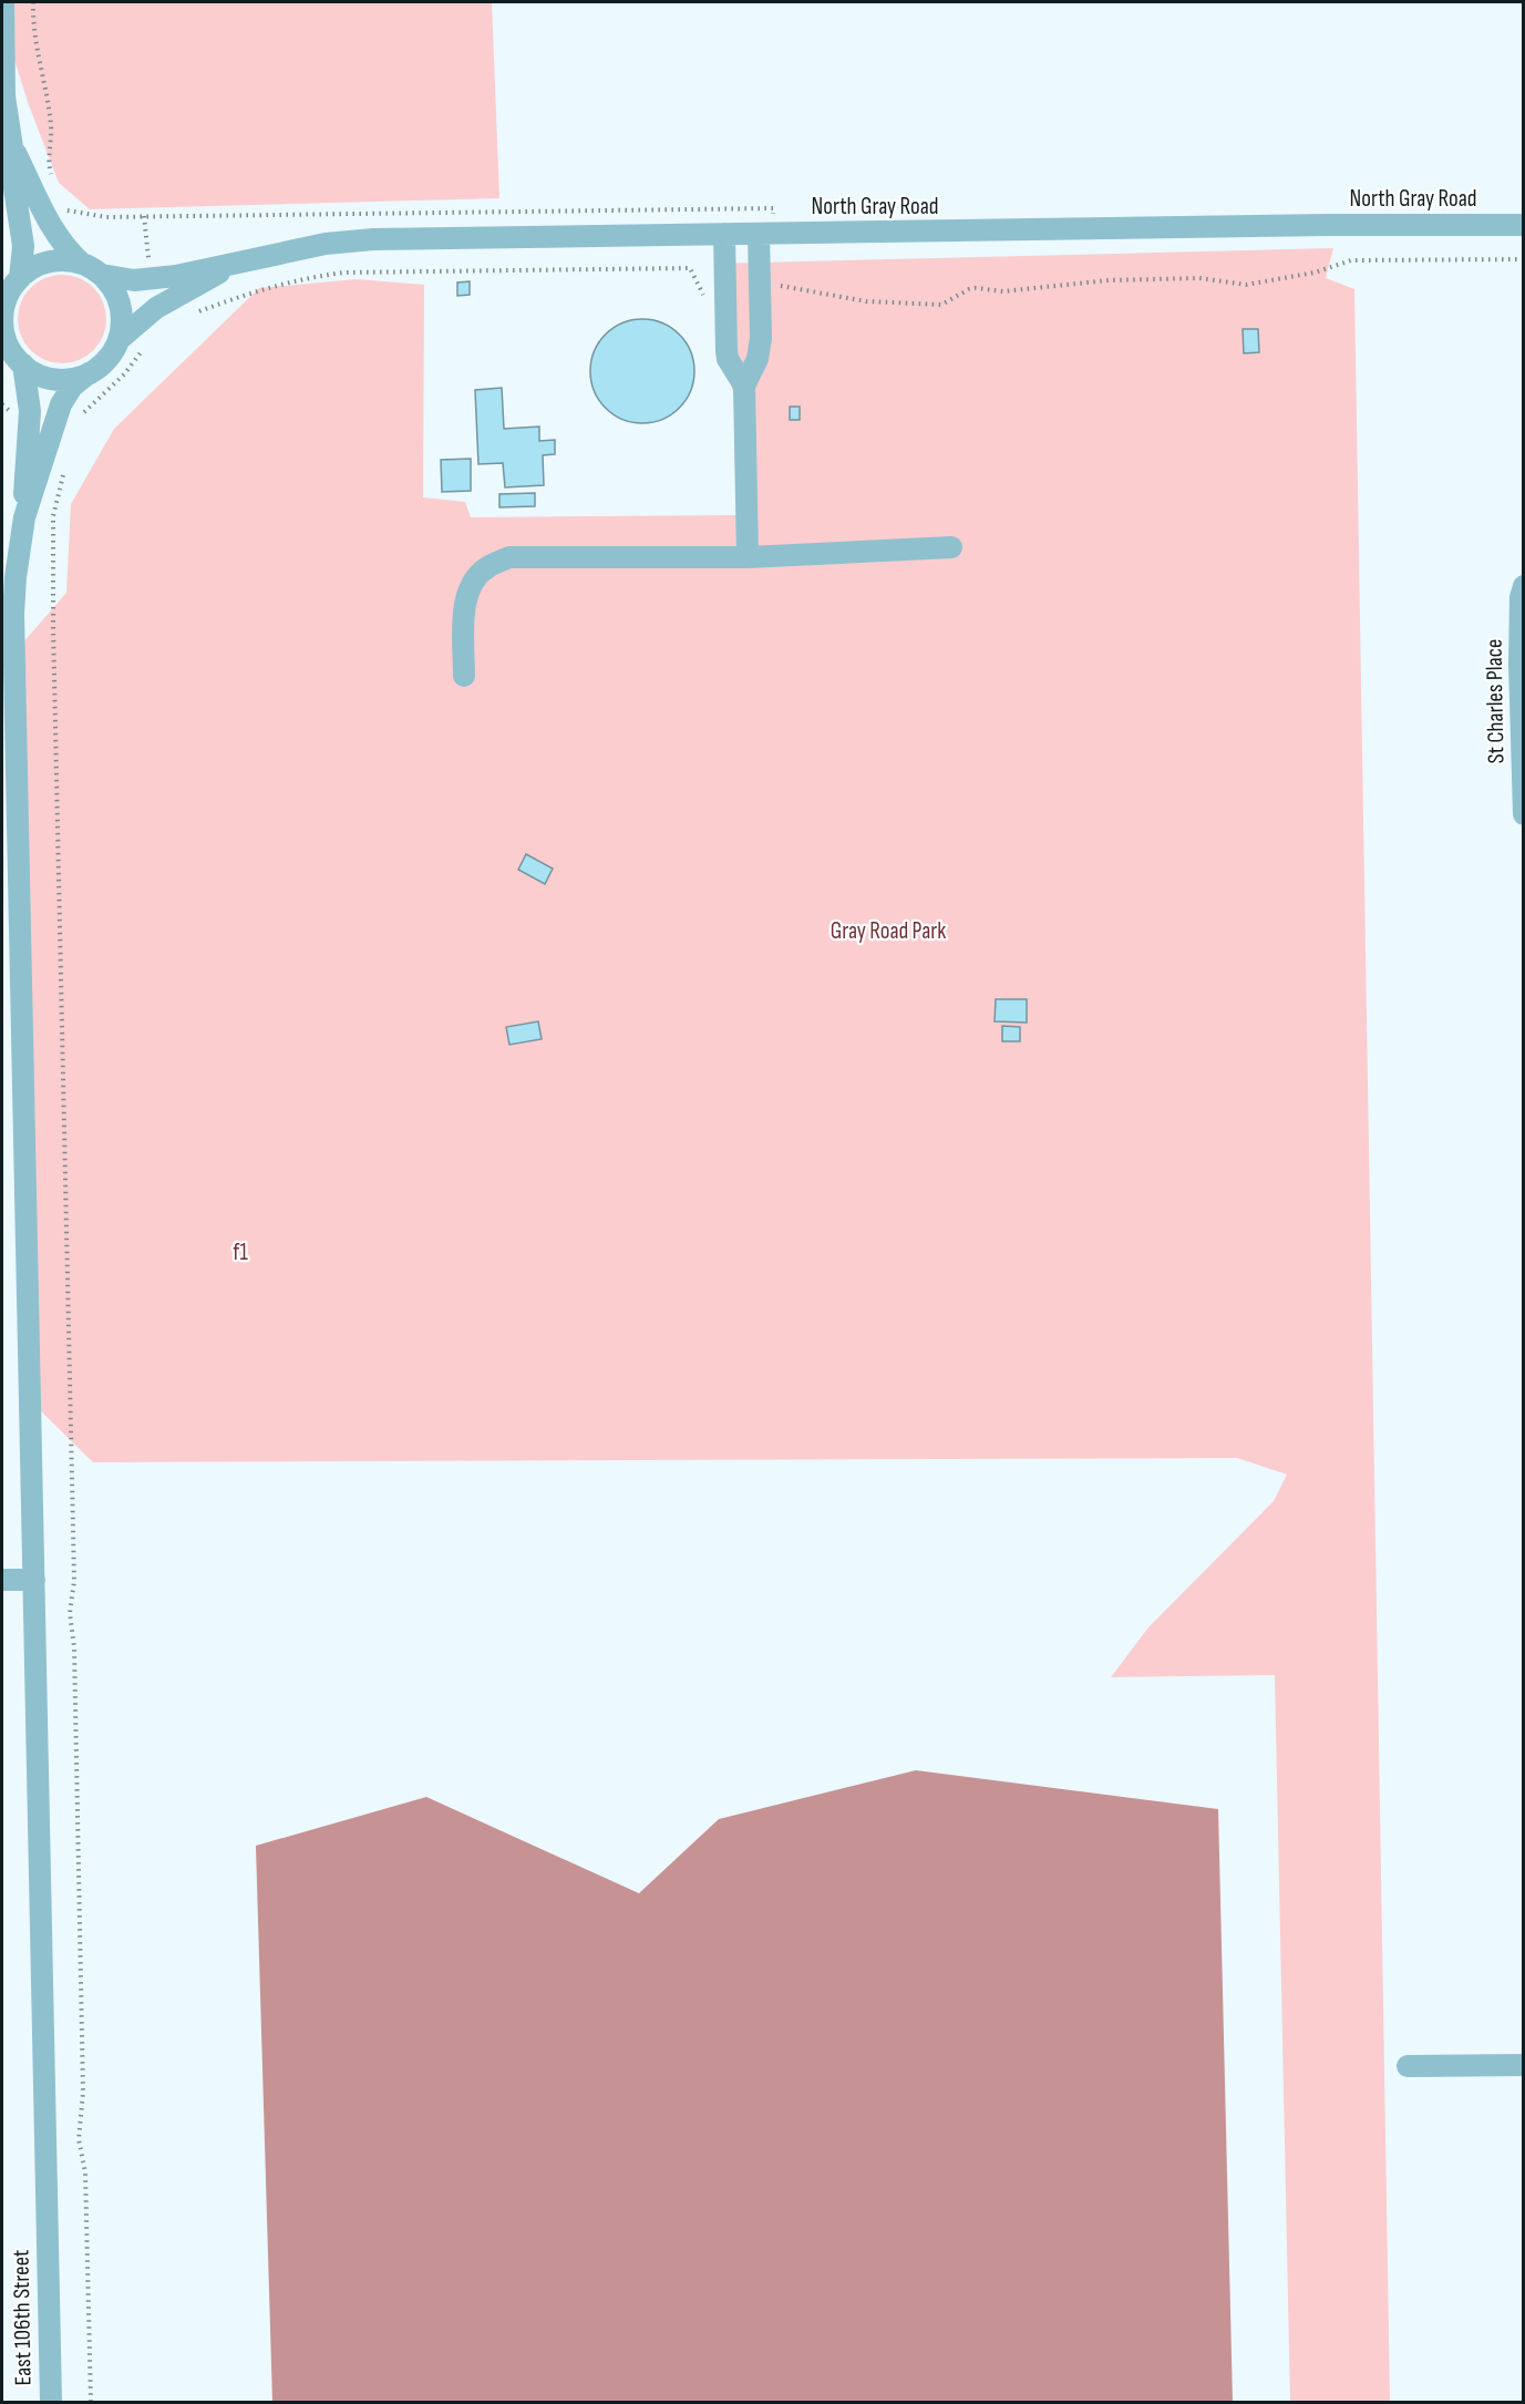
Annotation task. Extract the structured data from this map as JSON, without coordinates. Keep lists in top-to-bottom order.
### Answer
{
  "streets": {
    "street": ["North Gray Road", "St Charles Place", "East 106th Street"]
  },
  "crossings": [
    ["North Gray Road", "East 106th Street"]
  ],
  "parks": ["Gray Road Park", "f1"]
}
